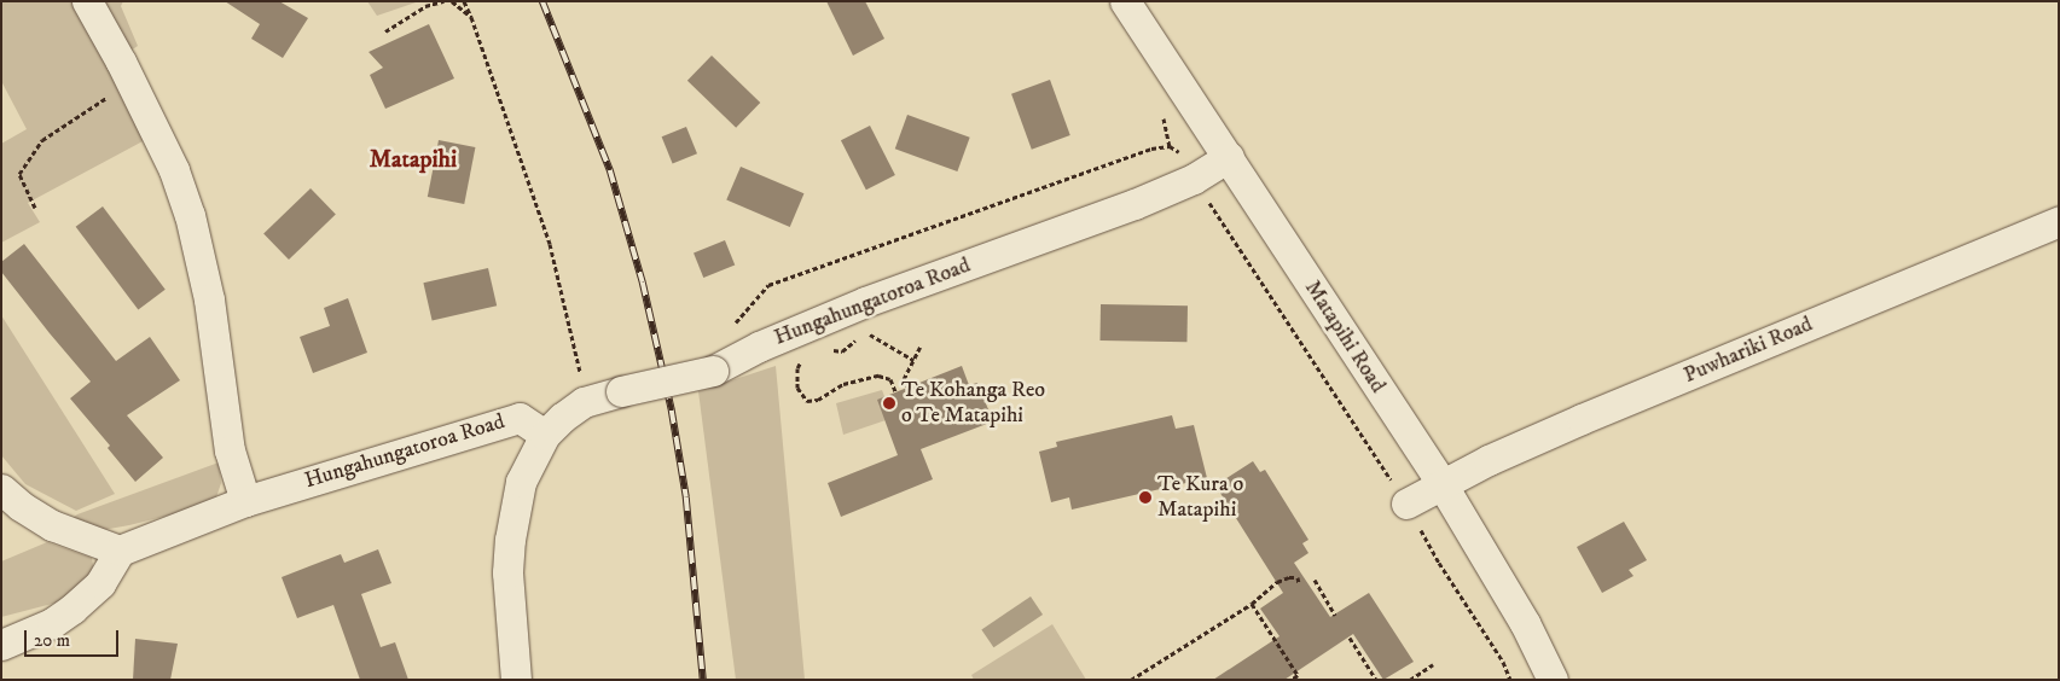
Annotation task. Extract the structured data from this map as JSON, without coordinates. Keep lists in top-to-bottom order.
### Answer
{
  "streets": {
    "street": ["Hungahungatoroa Road", "Matapihi Road", "Puwhariki Road"]
  },
  "crossings": [
    ["Hungahungatoroa Road", "Matapihi Road"],
    ["Matapihi Road", "Puwhariki Road"]
  ],
  "districts": ["Matapihi"],
  "places": ["Te Kohanga Reo o Te Matapihi", "Te Kura o Matapihi"],
  "scale_bar": "20 m"
}
